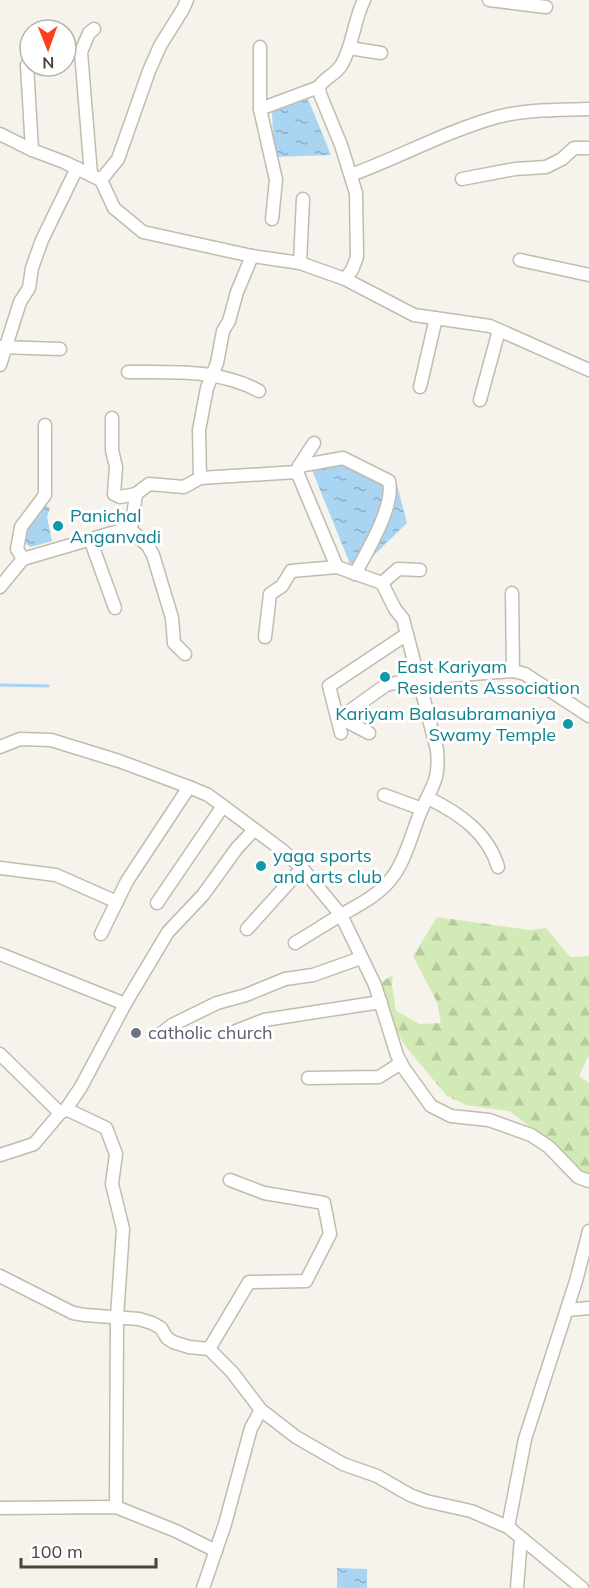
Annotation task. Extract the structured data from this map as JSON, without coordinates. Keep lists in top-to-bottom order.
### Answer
{
  "places": [
    "Panichal Anganvadi",
    "East Kariyam Residents Association",
    "Kariyam Balasubramaniya Swamy Temple",
    "yaga sports and arts club",
    "catholic church"
  ],
  "scale_bar": "100 m",
  "north": "bottom"
}
